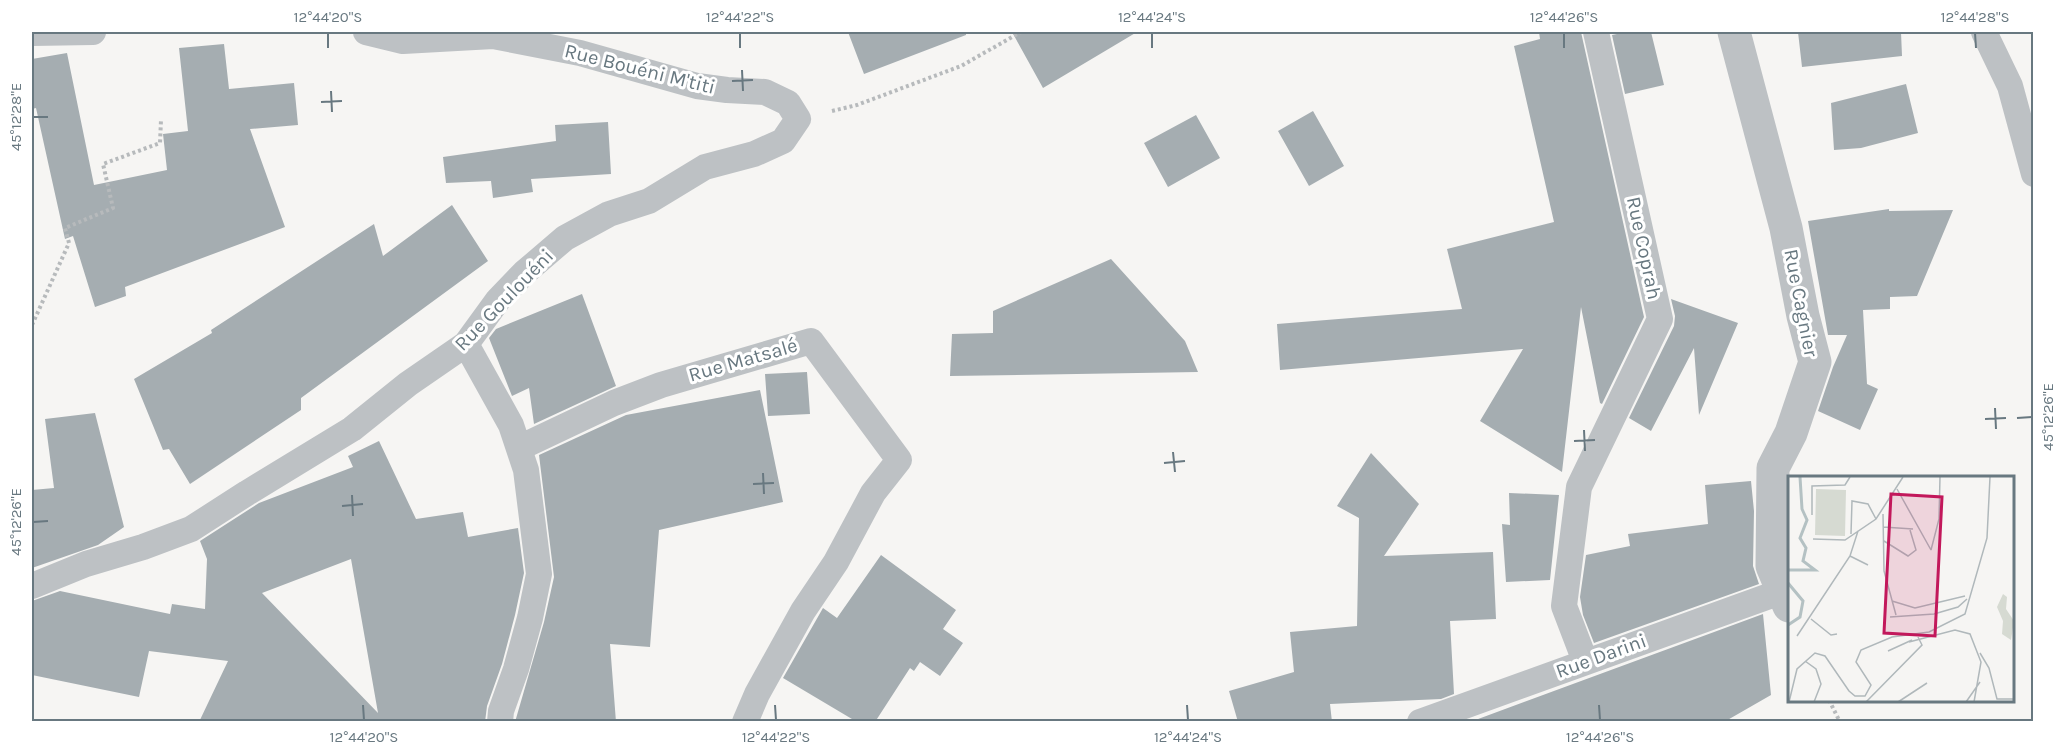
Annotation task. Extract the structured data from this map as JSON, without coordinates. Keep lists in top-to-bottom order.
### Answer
{
  "streets": {
    "street": ["Rue Cagnier"],
    "lane": [
      "Rue Bouéni M'titi",
      "Rue Coprah",
      "Rue Goulouéni",
      "Rue Matsalé",
      "Rue Darini"
    ]
  },
  "crossings": [
    ["Rue Bouéni M'titi", "Rue Goulouéni"],
    ["Rue Coprah", "Rue Darini"],
    ["Rue Cagnier", "Rue Darini"]
  ],
  "coordinates": [
    "12°44'20\"S",
    "12°44'22\"S",
    "12°44'24\"S",
    "12°44'26\"S",
    "12°44'28\"S",
    "45°12'28\"E",
    "45°12'26\"E"
  ]
}
